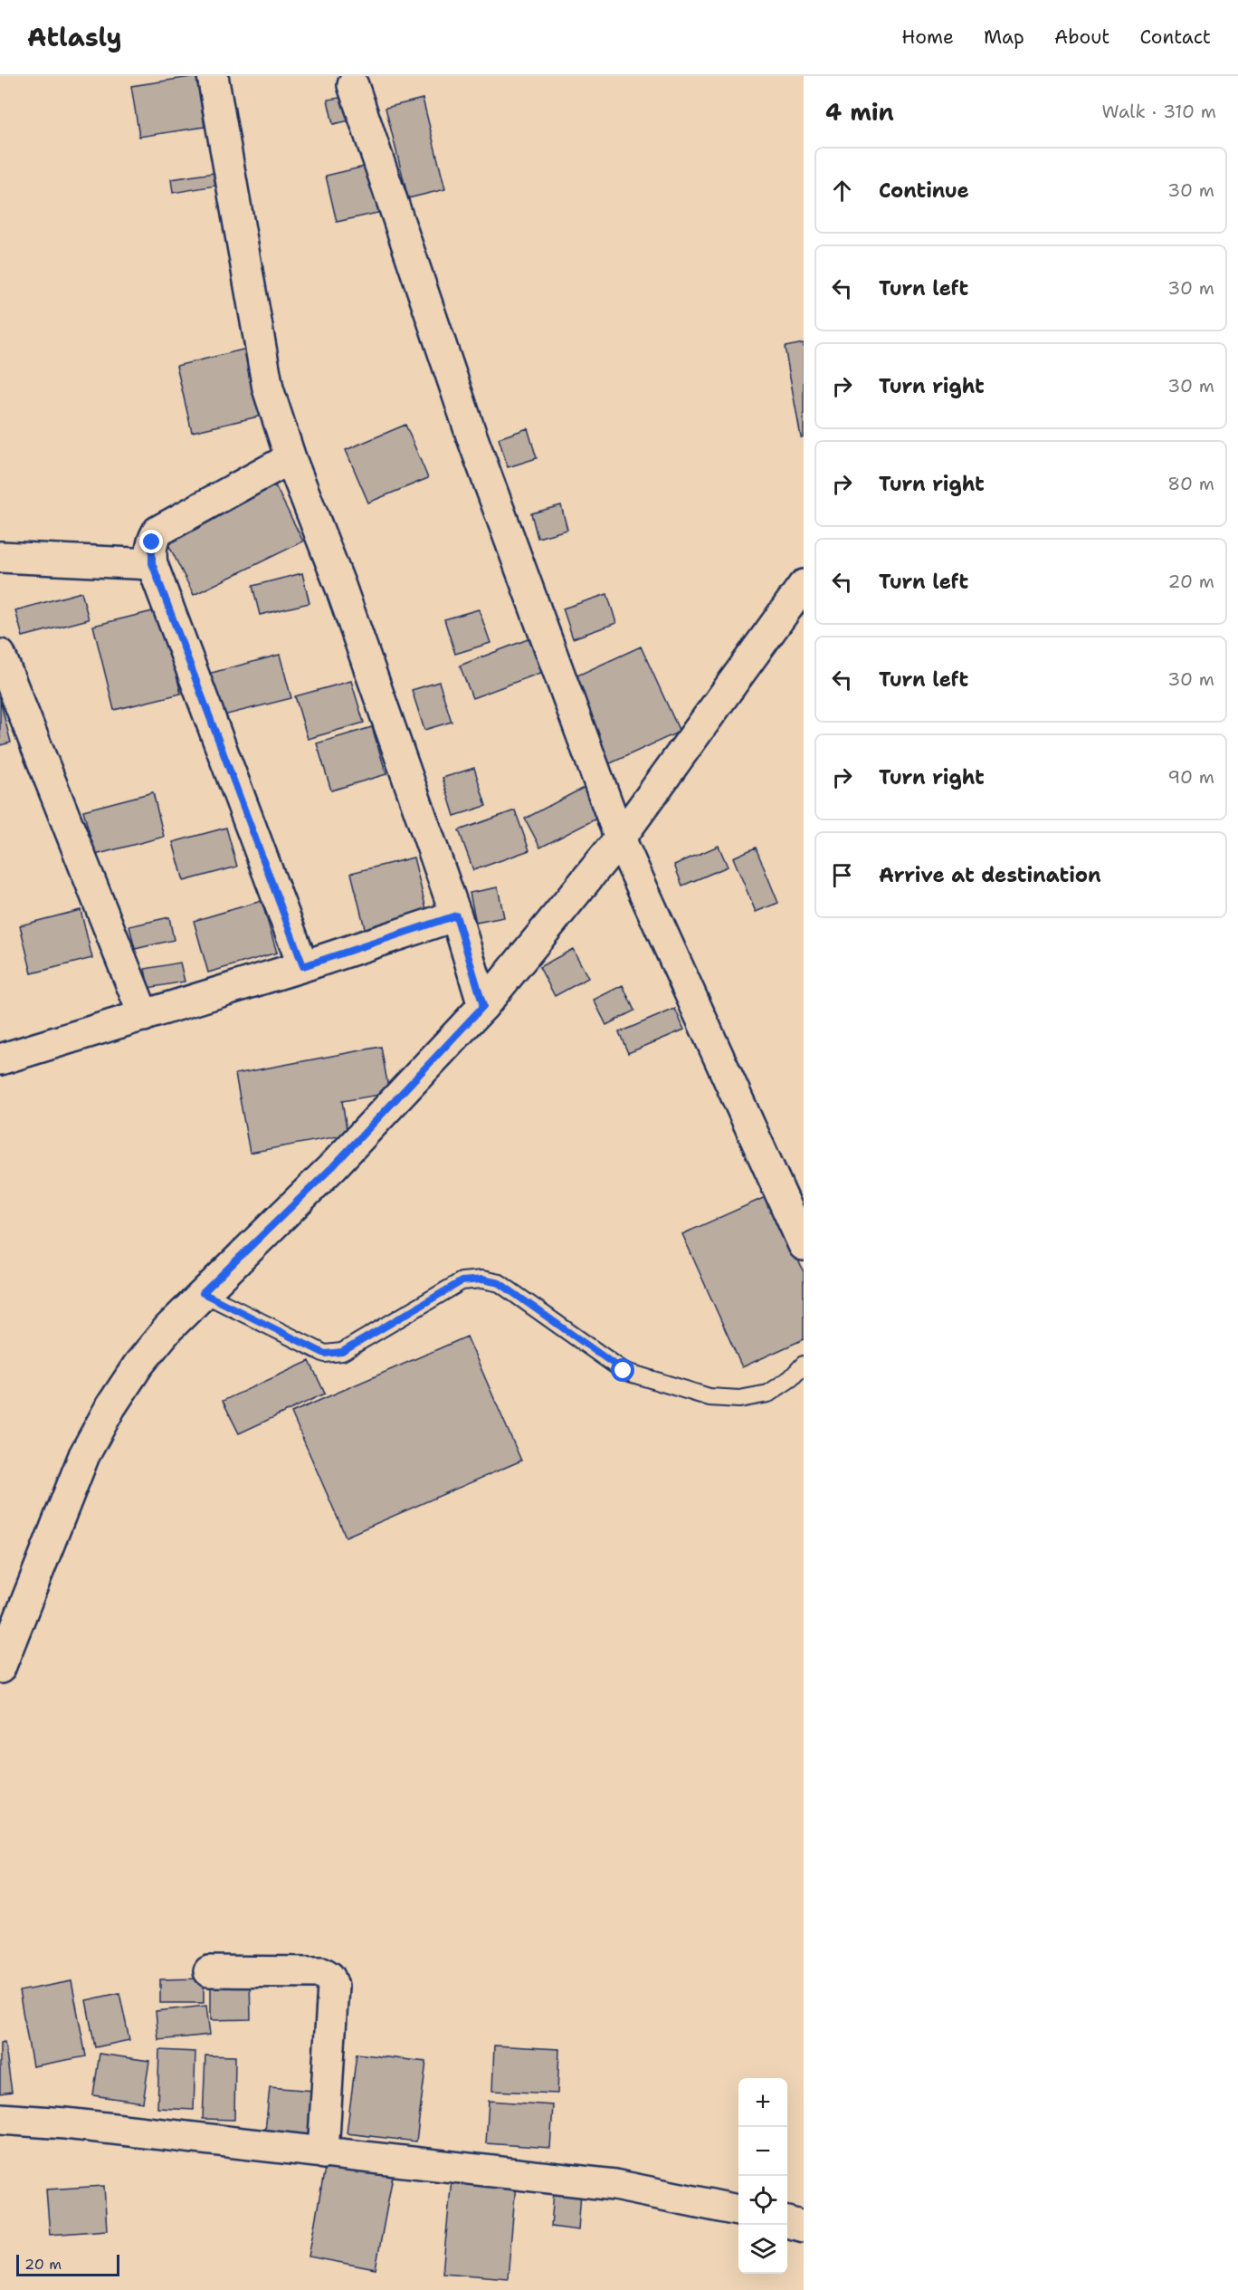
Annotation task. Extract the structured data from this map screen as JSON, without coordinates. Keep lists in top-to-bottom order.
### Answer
{
  "scale_bar": "20 m",
  "page": {
    "header": "Atlasly",
    "nav": [
      "Home",
      "Map",
      "About",
      "Contact"
    ],
    "heading": ["4 min", "Walk · 310 m"],
    "list": [
      ["Continue", "30 m"],
      ["Turn left", "30 m"],
      ["Turn right", "30 m"],
      ["Turn right", "80 m"],
      ["Turn left", "20 m"],
      ["Turn left", "30 m"],
      ["Turn right", "90 m"],
      "Arrive at destination"
    ],
    "map_buttons": ["+", "−"],
    "scale": "20 m"
  }
}
